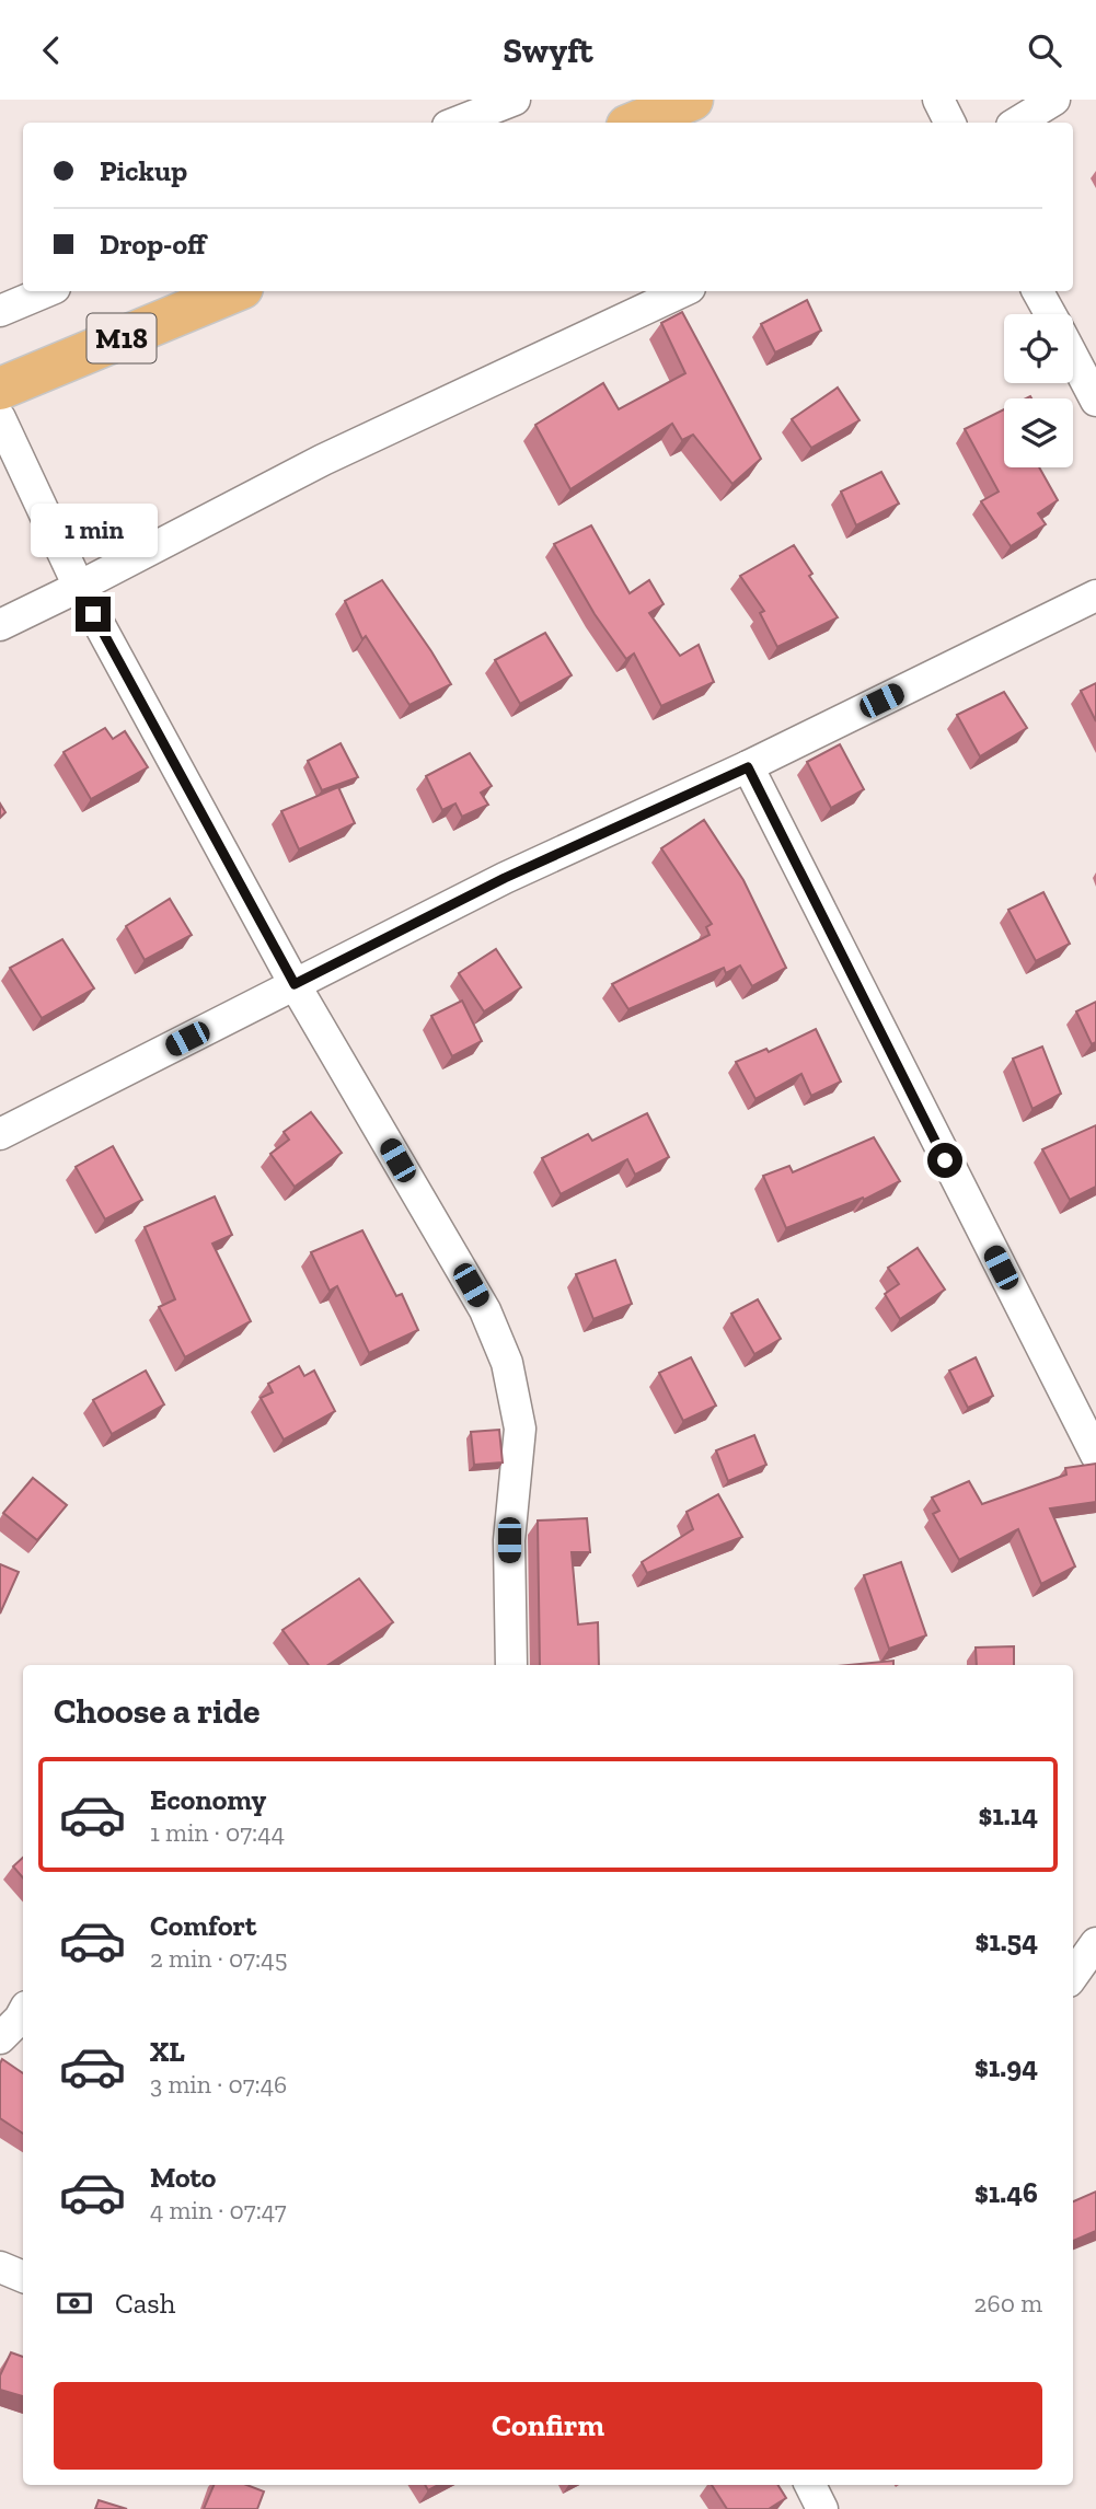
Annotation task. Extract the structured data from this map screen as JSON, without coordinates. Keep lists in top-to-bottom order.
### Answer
{
  "streets": {
    "main road": ["M18"]
  },
  "page": {
    "header": "Swyft",
    "banner": ["Pickup", "Drop-off"],
    "bubble": "1 min",
    "heading": "Choose a ride",
    "list": [
      {
        "name": "Economy",
        "note": "1 min · 07:44",
        "value": "$1.14"
      },
      {
        "name": "Comfort",
        "note": "2 min · 07:45",
        "value": "$1.54"
      },
      {
        "name": "XL",
        "note": "3 min · 07:46",
        "value": "$1.94"
      },
      {
        "name": "Moto",
        "note": "4 min · 07:47",
        "value": "$1.46"
      }
    ],
    "pay": ["Cash", "260 m"],
    "buttons": "Confirm"
  }
}
